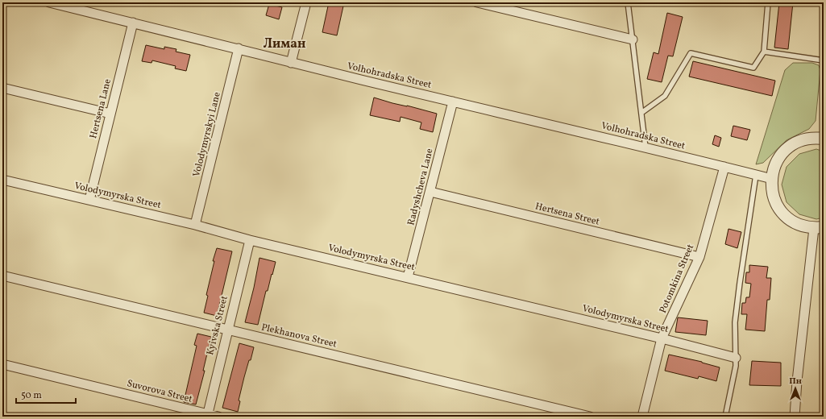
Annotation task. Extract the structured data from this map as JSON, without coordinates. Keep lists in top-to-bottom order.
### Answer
{
  "streets": {
    "street": [
      "Volhohradska Street",
      "Hertsena Lane",
      "Volodymyrskyi Lane",
      "Radyshcheva Lane",
      "Volodymyrska Street",
      "Hertsena Street",
      "Potomkina Street",
      "Kyivska Street",
      "Plekhanova Street",
      "Suvorova Street"
    ]
  },
  "crossings": [
    ["Volhohradska Street", "Hertsena Lane"],
    ["Volhohradska Street", "Volodymyrskyi Lane"],
    ["Volhohradska Street", "Radyshcheva Lane"],
    ["Volhohradska Street", "Potomkina Street"],
    ["Hertsena Lane", "Volodymyrska Street"],
    ["Volodymyrskyi Lane", "Volodymyrska Street"],
    ["Radyshcheva Lane", "Volodymyrska Street"],
    ["Radyshcheva Lane", "Hertsena Street"],
    ["Volodymyrska Street", "Potomkina Street"],
    ["Volodymyrska Street", "Kyivska Street"],
    ["Hertsena Street", "Potomkina Street"],
    ["Kyivska Street", "Plekhanova Street"],
    ["Kyivska Street", "Suvorova Street"]
  ],
  "districts": ["Лиман"],
  "scale_bar": "50 m",
  "north": "top"
}
